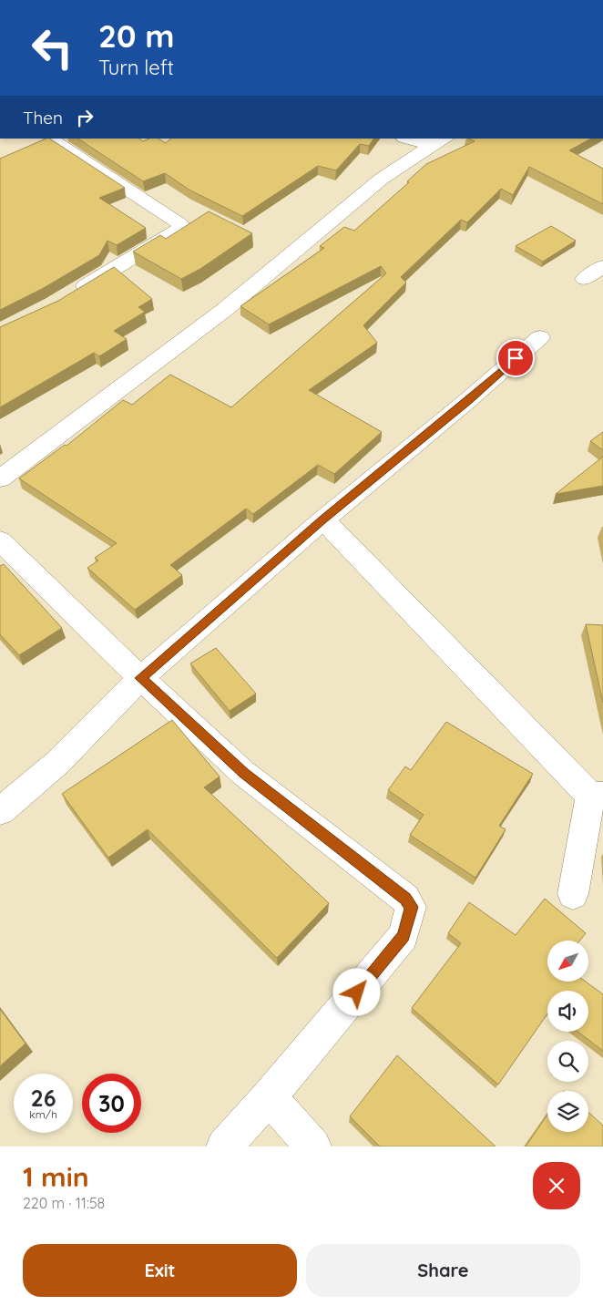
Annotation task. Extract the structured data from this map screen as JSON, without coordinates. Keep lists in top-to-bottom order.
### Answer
{
  "north": "bottom left",
  "page": {
    "turn": ["20 m", "Turn left"],
    "then": "Then",
    "speed": "26 km/h",
    "limit": "30",
    "heading": ["1 min", "220 m · 11:58"],
    "buttons": ["Exit", "Share"]
  }
}
